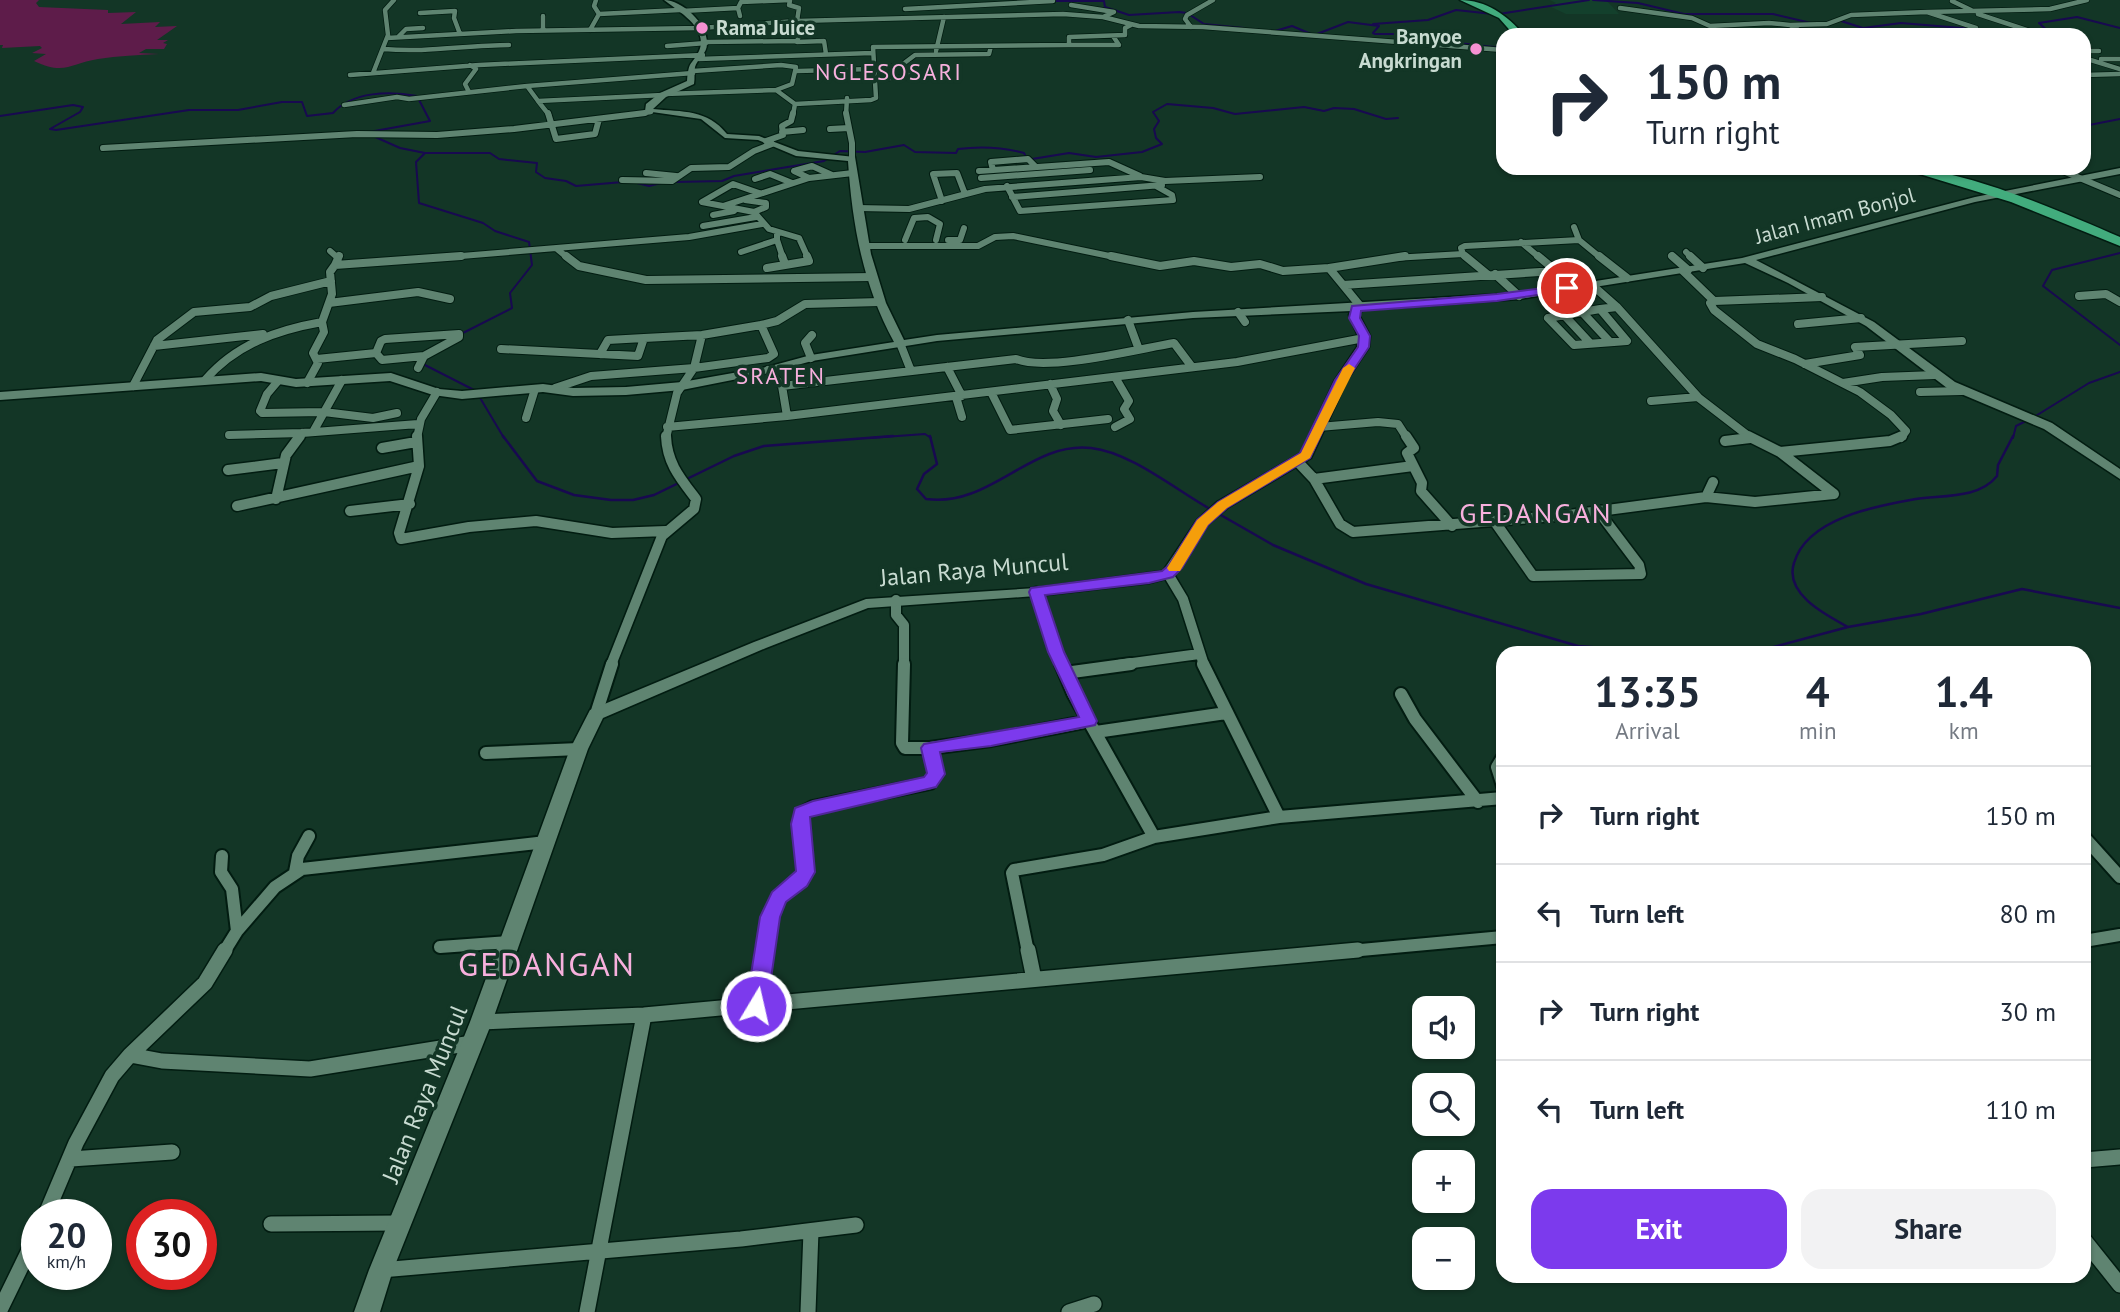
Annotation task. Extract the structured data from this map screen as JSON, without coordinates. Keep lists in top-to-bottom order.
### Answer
{
  "streets": {
    "street": ["Jalan Imam Bonjol", "Jalan Raya Muncul"]
  },
  "districts": [
    "NGLESOSARI",
    "SRATEN",
    "GEDANGAN",
    "GEDANGAN"
  ],
  "places": ["Rama Juice", "Banyoe Angkringan"],
  "page": {
    "turn": ["150 m", "Turn right"],
    "eta": [
      "13:35",
      "Arrival",
      "4",
      "min",
      "1.4",
      "km"
    ],
    "list": [
      {
        "name": "Turn right",
        "value": "150 m"
      },
      {
        "name": "Turn left",
        "value": "80 m"
      },
      {
        "name": "Turn right",
        "value": "30 m"
      },
      {
        "name": "Turn left",
        "value": "110 m"
      }
    ],
    "map_buttons": ["+", "−"],
    "buttons": ["Exit", "Share"],
    "speed": "20 km/h",
    "limit": "30"
  }
}
